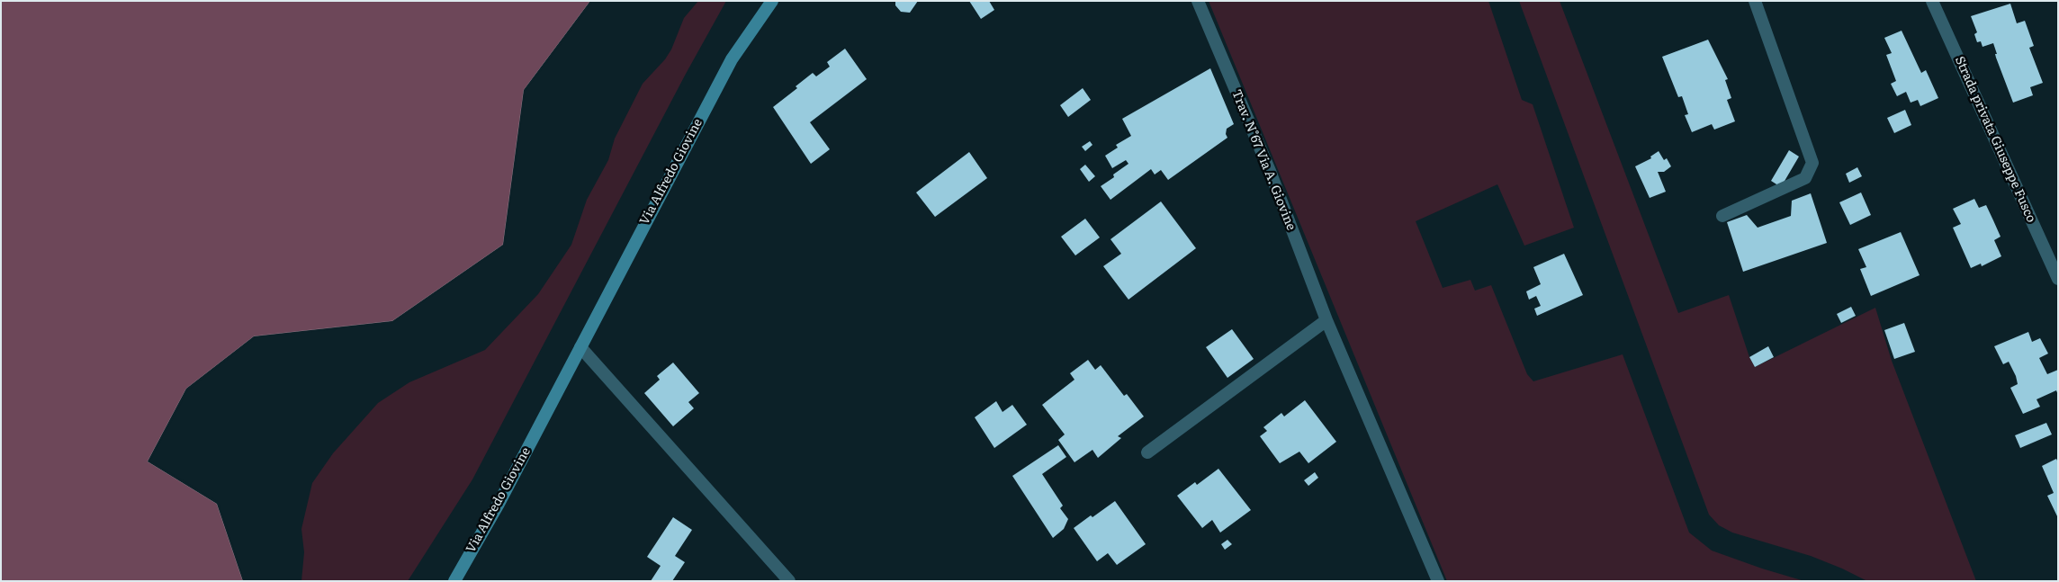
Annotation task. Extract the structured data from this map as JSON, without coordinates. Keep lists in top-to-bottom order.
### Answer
{
  "streets": {
    "main road": ["Via Alfredo Giovine"],
    "street": ["Strada privata Giuseppe Fusco", "Trav. N°67 Via A. Giovine"]
  }
}
